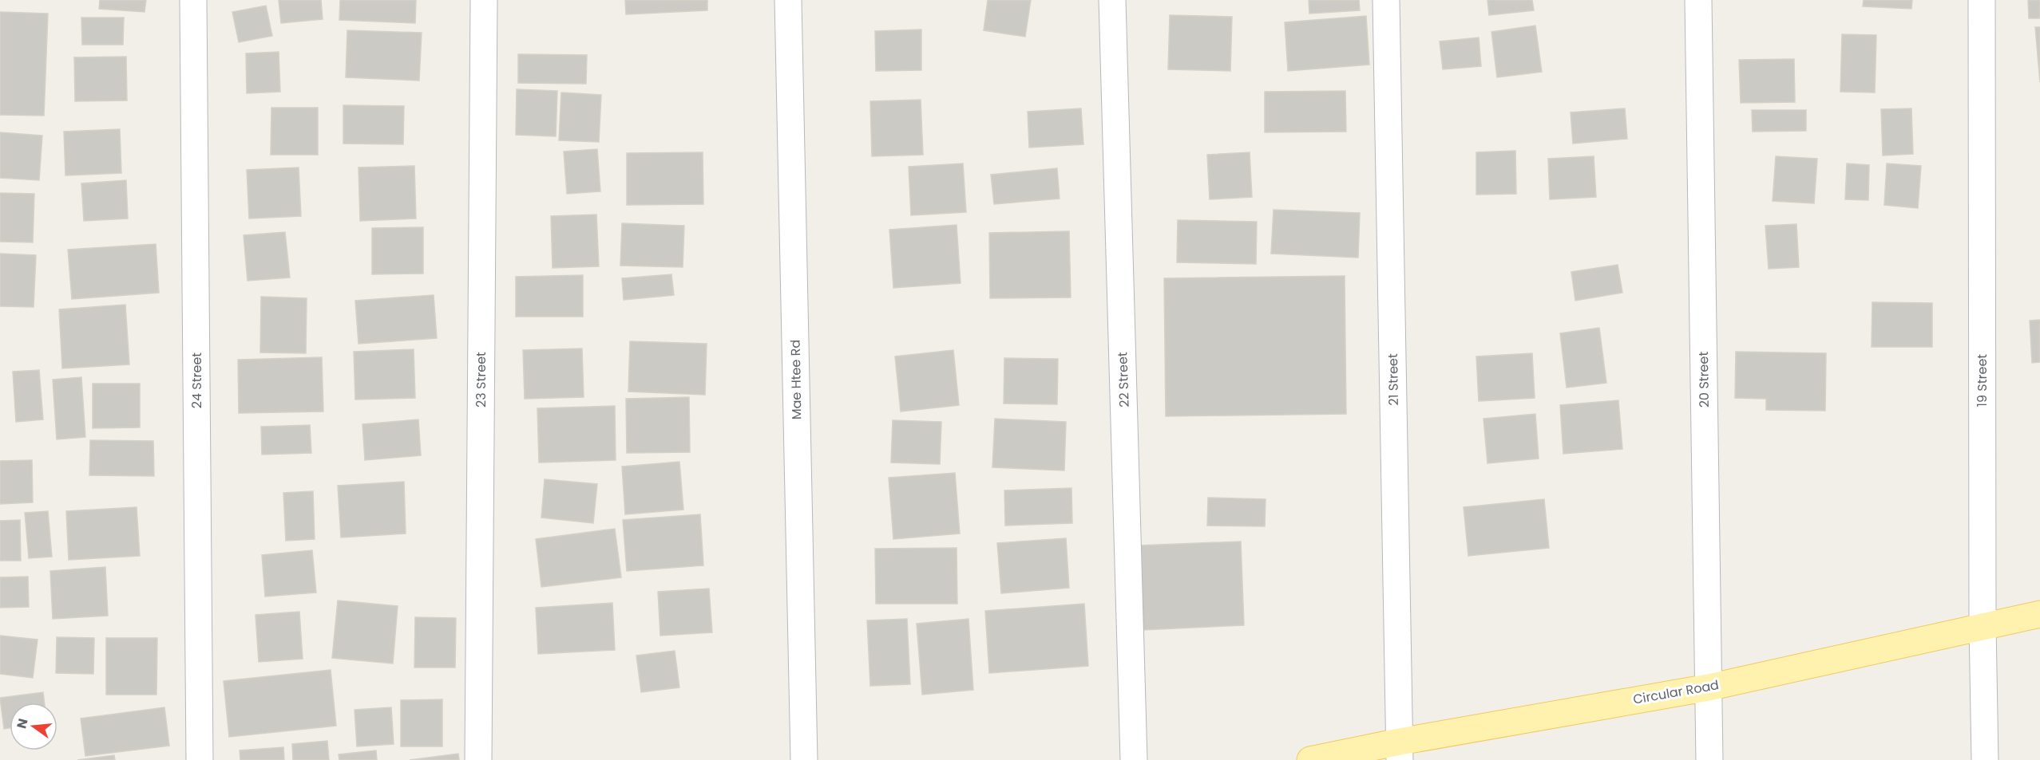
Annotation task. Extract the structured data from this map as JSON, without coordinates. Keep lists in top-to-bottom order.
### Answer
{
  "streets": {
    "main road": ["Circular Road"],
    "street": [
      "23 Street",
      "Mae Htee Rd",
      "22 Street",
      "21 Street",
      "20 Street",
      "24 Street",
      "19 Street"
    ]
  },
  "crossings": [
    ["21 Street", "Circular Road"],
    ["20 Street", "Circular Road"],
    ["19 Street", "Circular Road"]
  ],
  "north": "left"
}
